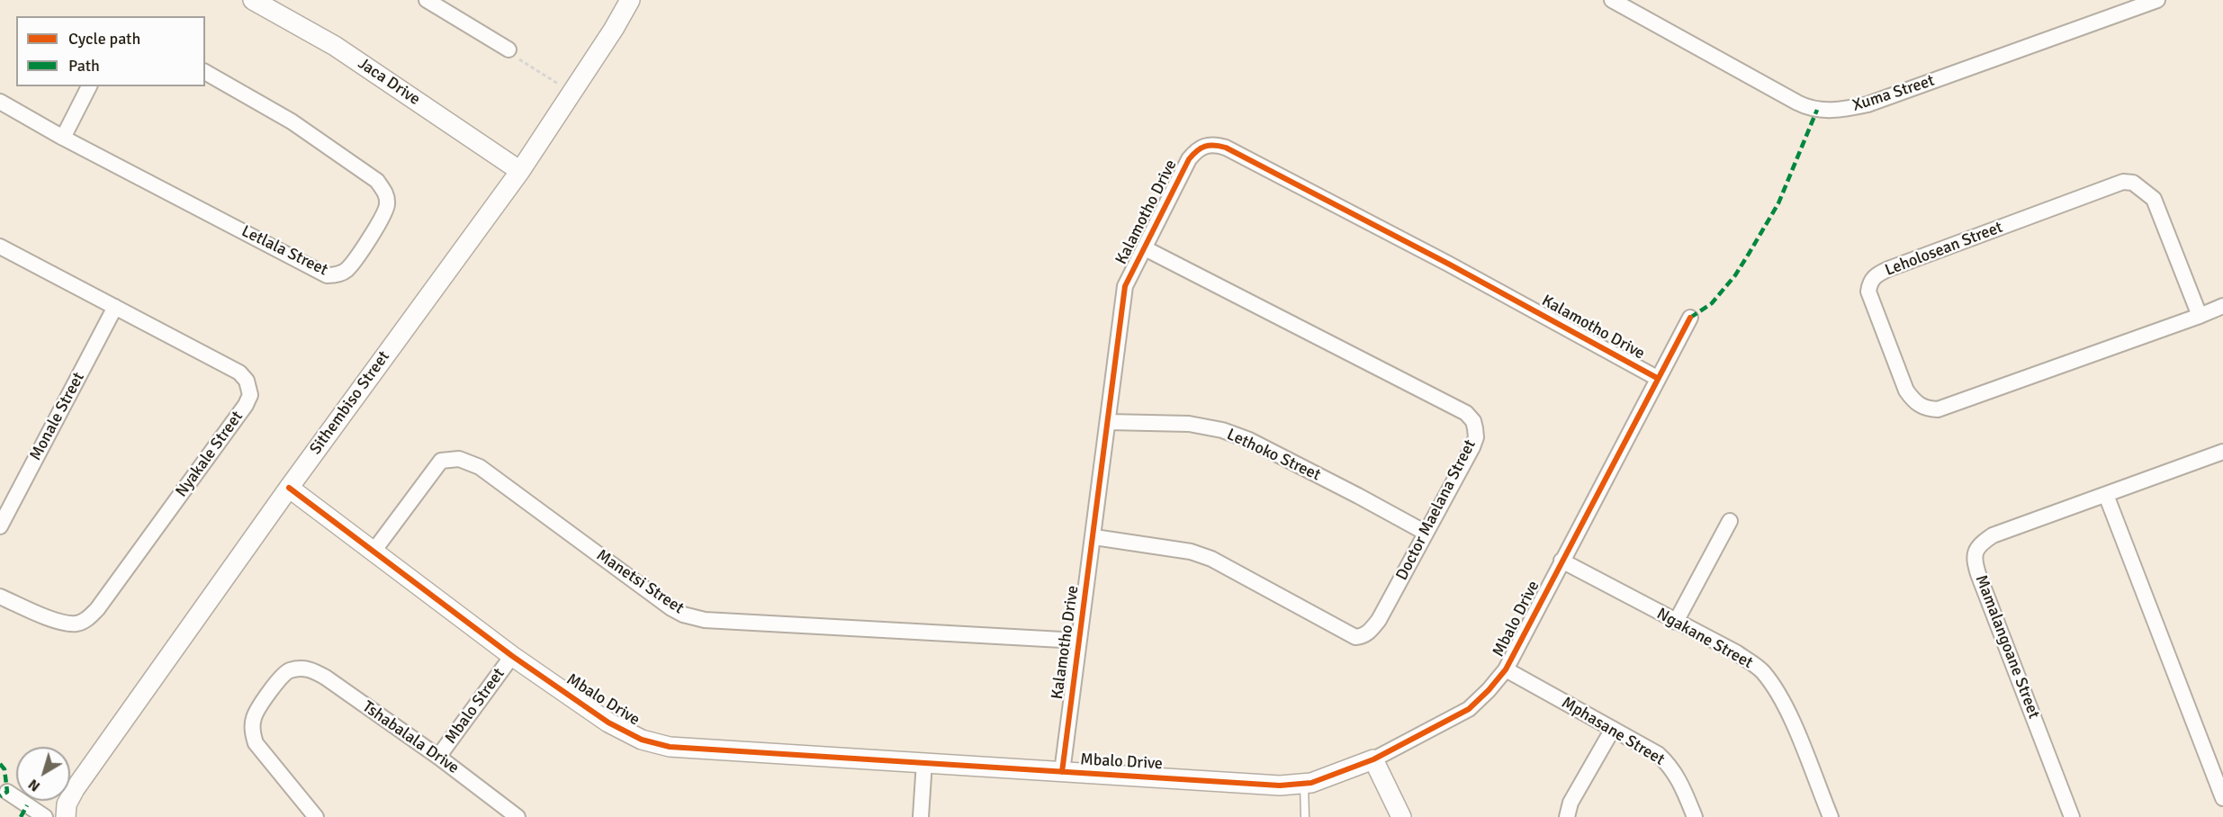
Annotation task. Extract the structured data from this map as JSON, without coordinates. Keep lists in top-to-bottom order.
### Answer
{
  "streets": {
    "street": [
      "Jaca Drive",
      "Xuma Street",
      "Kalamotho Drive",
      "Leholosean Street",
      "Letlala Street",
      "Sithembiso Street",
      "Monale Street",
      "Nyakale Street",
      "Lethoko Street",
      "Doctor Maelana Street",
      "Manetsi Street",
      "Mbalo Drive",
      "Ngakane Street",
      "Mamalangoane Street",
      "Mbalo Street",
      "Mphasane Street",
      "Tshabalala Drive"
    ]
  },
  "crossings": [
    ["Jaca Drive", "Sithembiso Street"],
    ["Kalamotho Drive", "Lethoko Street"],
    ["Kalamotho Drive", "Doctor Maelana Street"],
    ["Kalamotho Drive", "Manetsi Street"],
    ["Kalamotho Drive", "Mbalo Drive"],
    ["Sithembiso Street", "Mbalo Drive"],
    ["Monale Street", "Nyakale Street"],
    ["Lethoko Street", "Doctor Maelana Street"],
    ["Manetsi Street", "Mbalo Drive"],
    ["Mbalo Drive", "Ngakane Street"],
    ["Mbalo Drive", "Mbalo Street"],
    ["Mbalo Drive", "Mphasane Street"],
    ["Mbalo Street", "Tshabalala Drive"]
  ],
  "legend": ["Cycle path", "Path"],
  "north": "bottom left"
}
